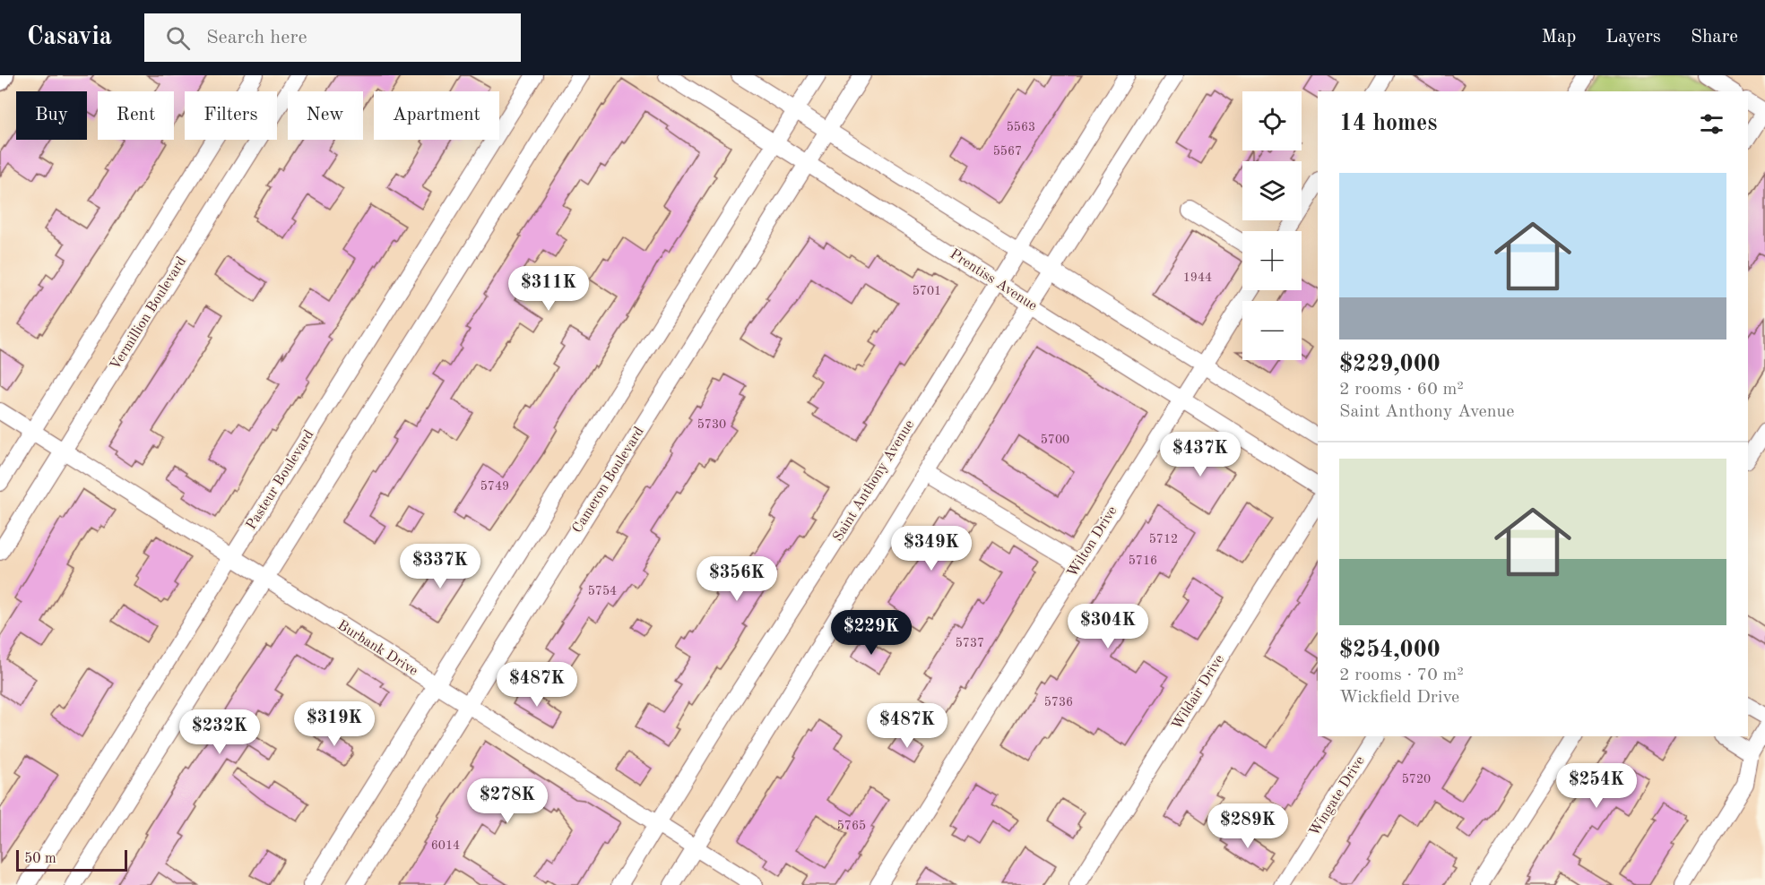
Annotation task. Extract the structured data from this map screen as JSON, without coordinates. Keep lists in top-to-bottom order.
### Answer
{
  "streets": {
    "street": [
      "Prentiss Avenue",
      "Vermillion Boulevard",
      "Pasteur Boulevard",
      "Cameron Boulevard",
      "Saint Anthony Avenue",
      "Wilton Drive",
      "Burbank Drive",
      "Wildair Drive",
      "Wingate Drive"
    ]
  },
  "crossings": [
    ["Prentiss Avenue", "Cameron Boulevard"],
    ["Prentiss Avenue", "Saint Anthony Avenue"],
    ["Prentiss Avenue", "Wilton Drive"],
    ["Vermillion Boulevard", "Burbank Drive"],
    ["Pasteur Boulevard", "Burbank Drive"],
    ["Cameron Boulevard", "Burbank Drive"],
    ["Saint Anthony Avenue", "Burbank Drive"]
  ],
  "house_numbers": [
    "5563",
    "5567",
    "1944",
    "5701",
    "5730",
    "5700",
    "5749",
    "5712",
    "5716",
    "5754",
    "5737",
    "5736",
    "5720",
    "5765",
    "6014"
  ],
  "scale_bar": "50 m",
  "page": {
    "header": "Casavia",
    "search": "Search here",
    "nav": ["Map", "Layers", "Share"],
    "map_buttons": ["+", "−"],
    "chip": [
      "Buy",
      "Rent",
      "Filters",
      "New",
      "Apartment"
    ],
    "heading": "14 homes",
    "list": [
      {
        "name": "$229,000",
        "note": "2 rooms · 60 m² · Saint Anthony Avenue"
      },
      {
        "name": "$254,000",
        "note": "2 rooms · 70 m² · Wickfield Drive"
      }
    ],
    "price": [
      "$311K",
      "$437K",
      "$349K",
      "$337K",
      "$356K",
      "$304K",
      "$229K",
      "$487K",
      "$319K",
      "$487K",
      "$232K",
      "$254K",
      "$278K",
      "$289K"
    ],
    "scale": "50 m"
  }
}
